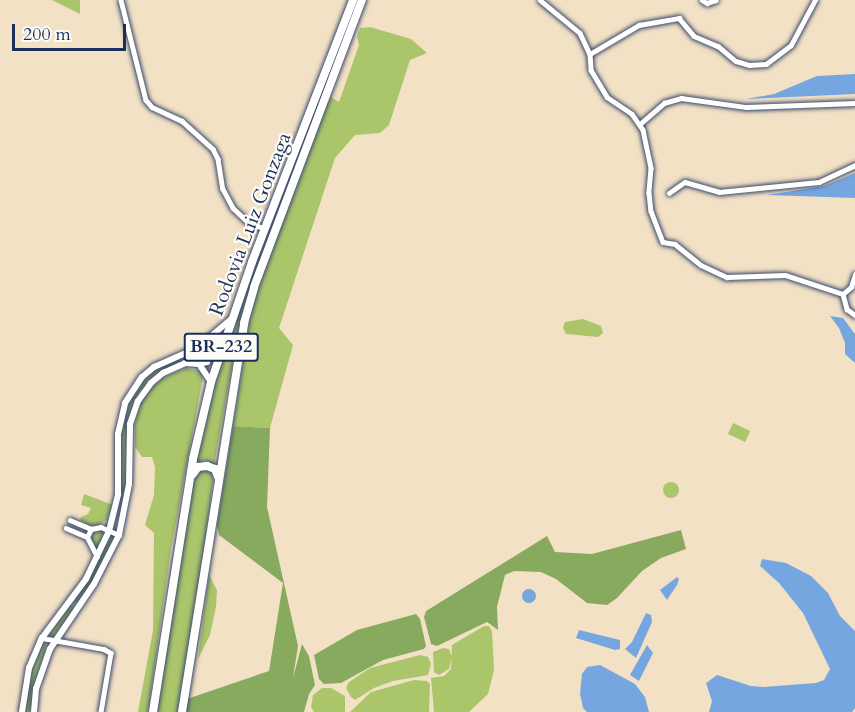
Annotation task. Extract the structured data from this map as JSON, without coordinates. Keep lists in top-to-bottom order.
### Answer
{
  "streets": {
    "highway": ["Rodovia Luiz Gonzaga", "BR-232"]
  },
  "scale_bar": "200 m"
}
